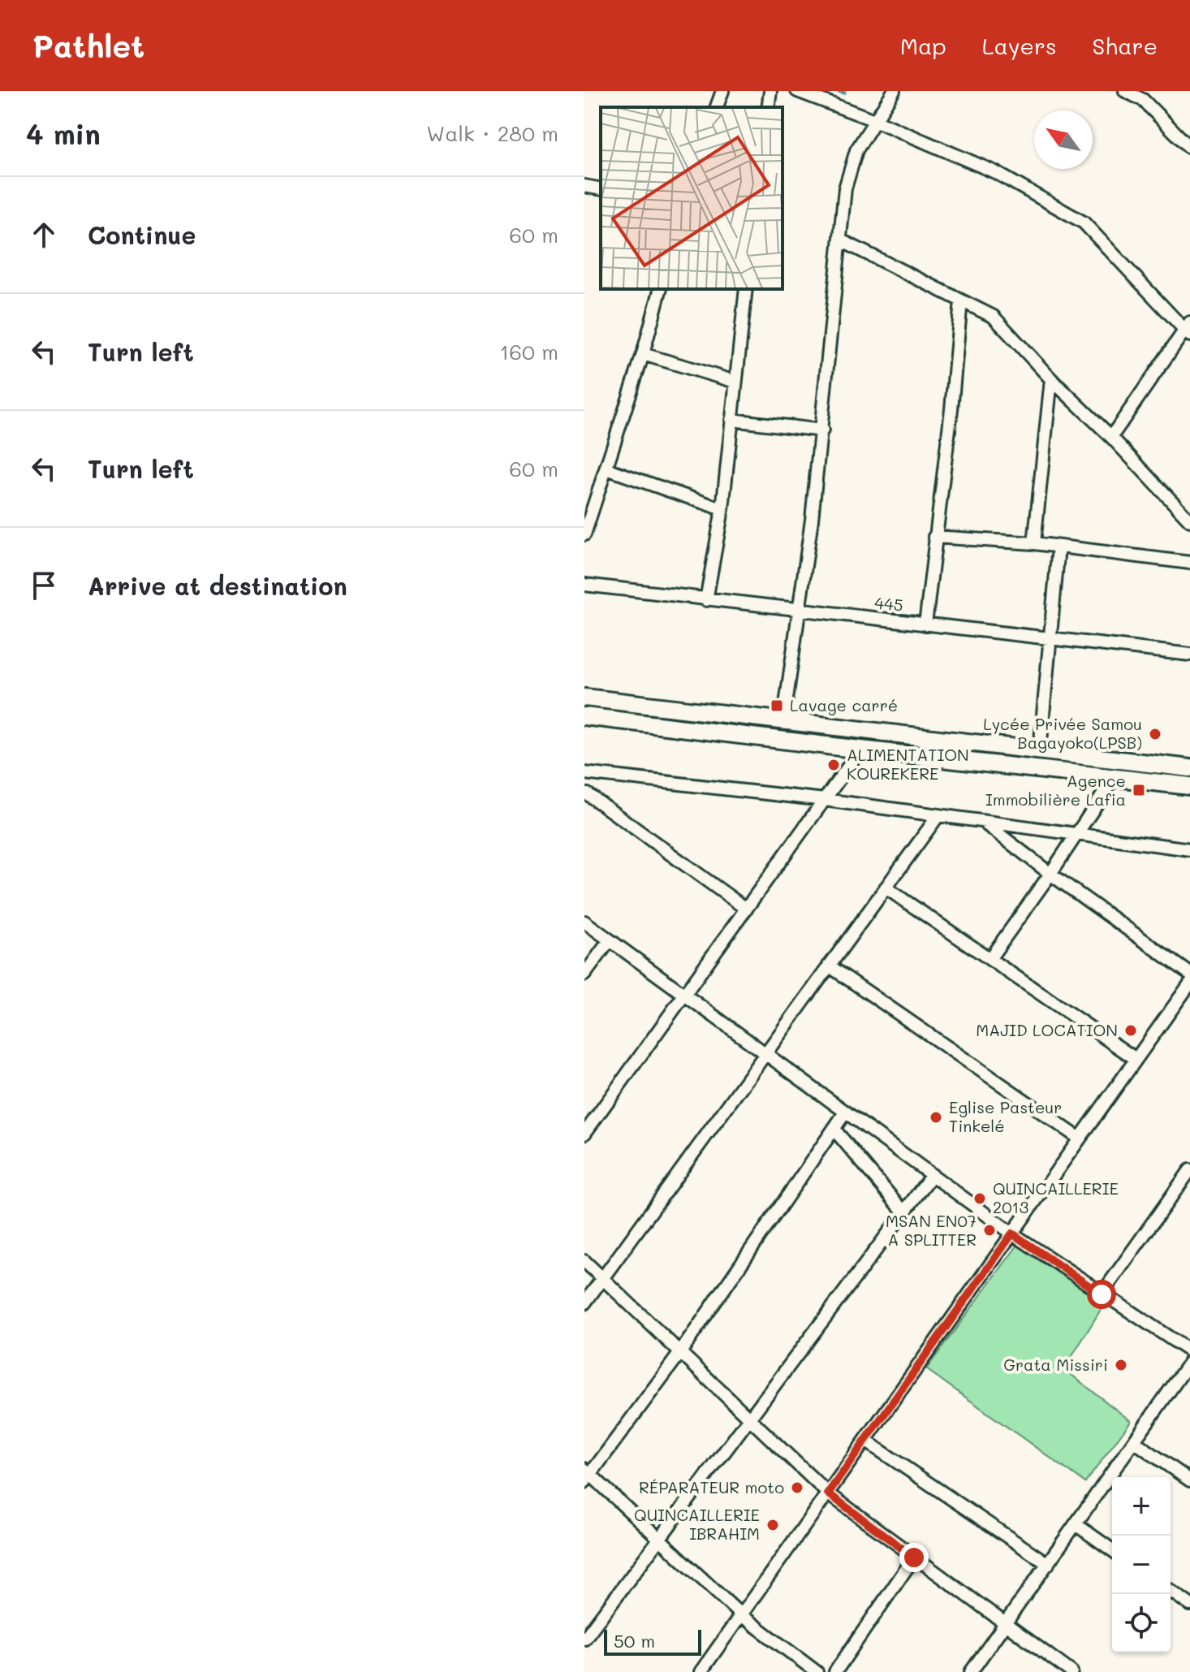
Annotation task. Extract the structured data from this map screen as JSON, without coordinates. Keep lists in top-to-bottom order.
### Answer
{
  "streets": {
    "street": ["445"]
  },
  "places": {
    "transit": ["Lavage carré", "Agence Immobilière Lafia"],
    "other": [
      "Lycée Privée Samou Bagayoko(LPSB)",
      "ALIMENTATION KOUREKERE",
      "MAJID LOCATION",
      "Eglise Pasteur Tinkelé",
      "QUINCAILLERIE 2013",
      "MSAN EN07 A SPLITTER",
      "Grata Missiri",
      "RÉPARATEUR moto",
      "QUINCAILLERIE IBRAHIM"
    ]
  },
  "scale_bar": "50 m",
  "north": "top left",
  "page": {
    "header": "Pathlet",
    "nav": ["Map", "Layers", "Share"],
    "heading": ["4 min", "Walk · 280 m"],
    "list": [
      ["Continue", "60 m"],
      ["Turn left", "160 m"],
      ["Turn left", "60 m"],
      "Arrive at destination"
    ],
    "map_buttons": ["+", "−"],
    "scale": "50 m"
  }
}
